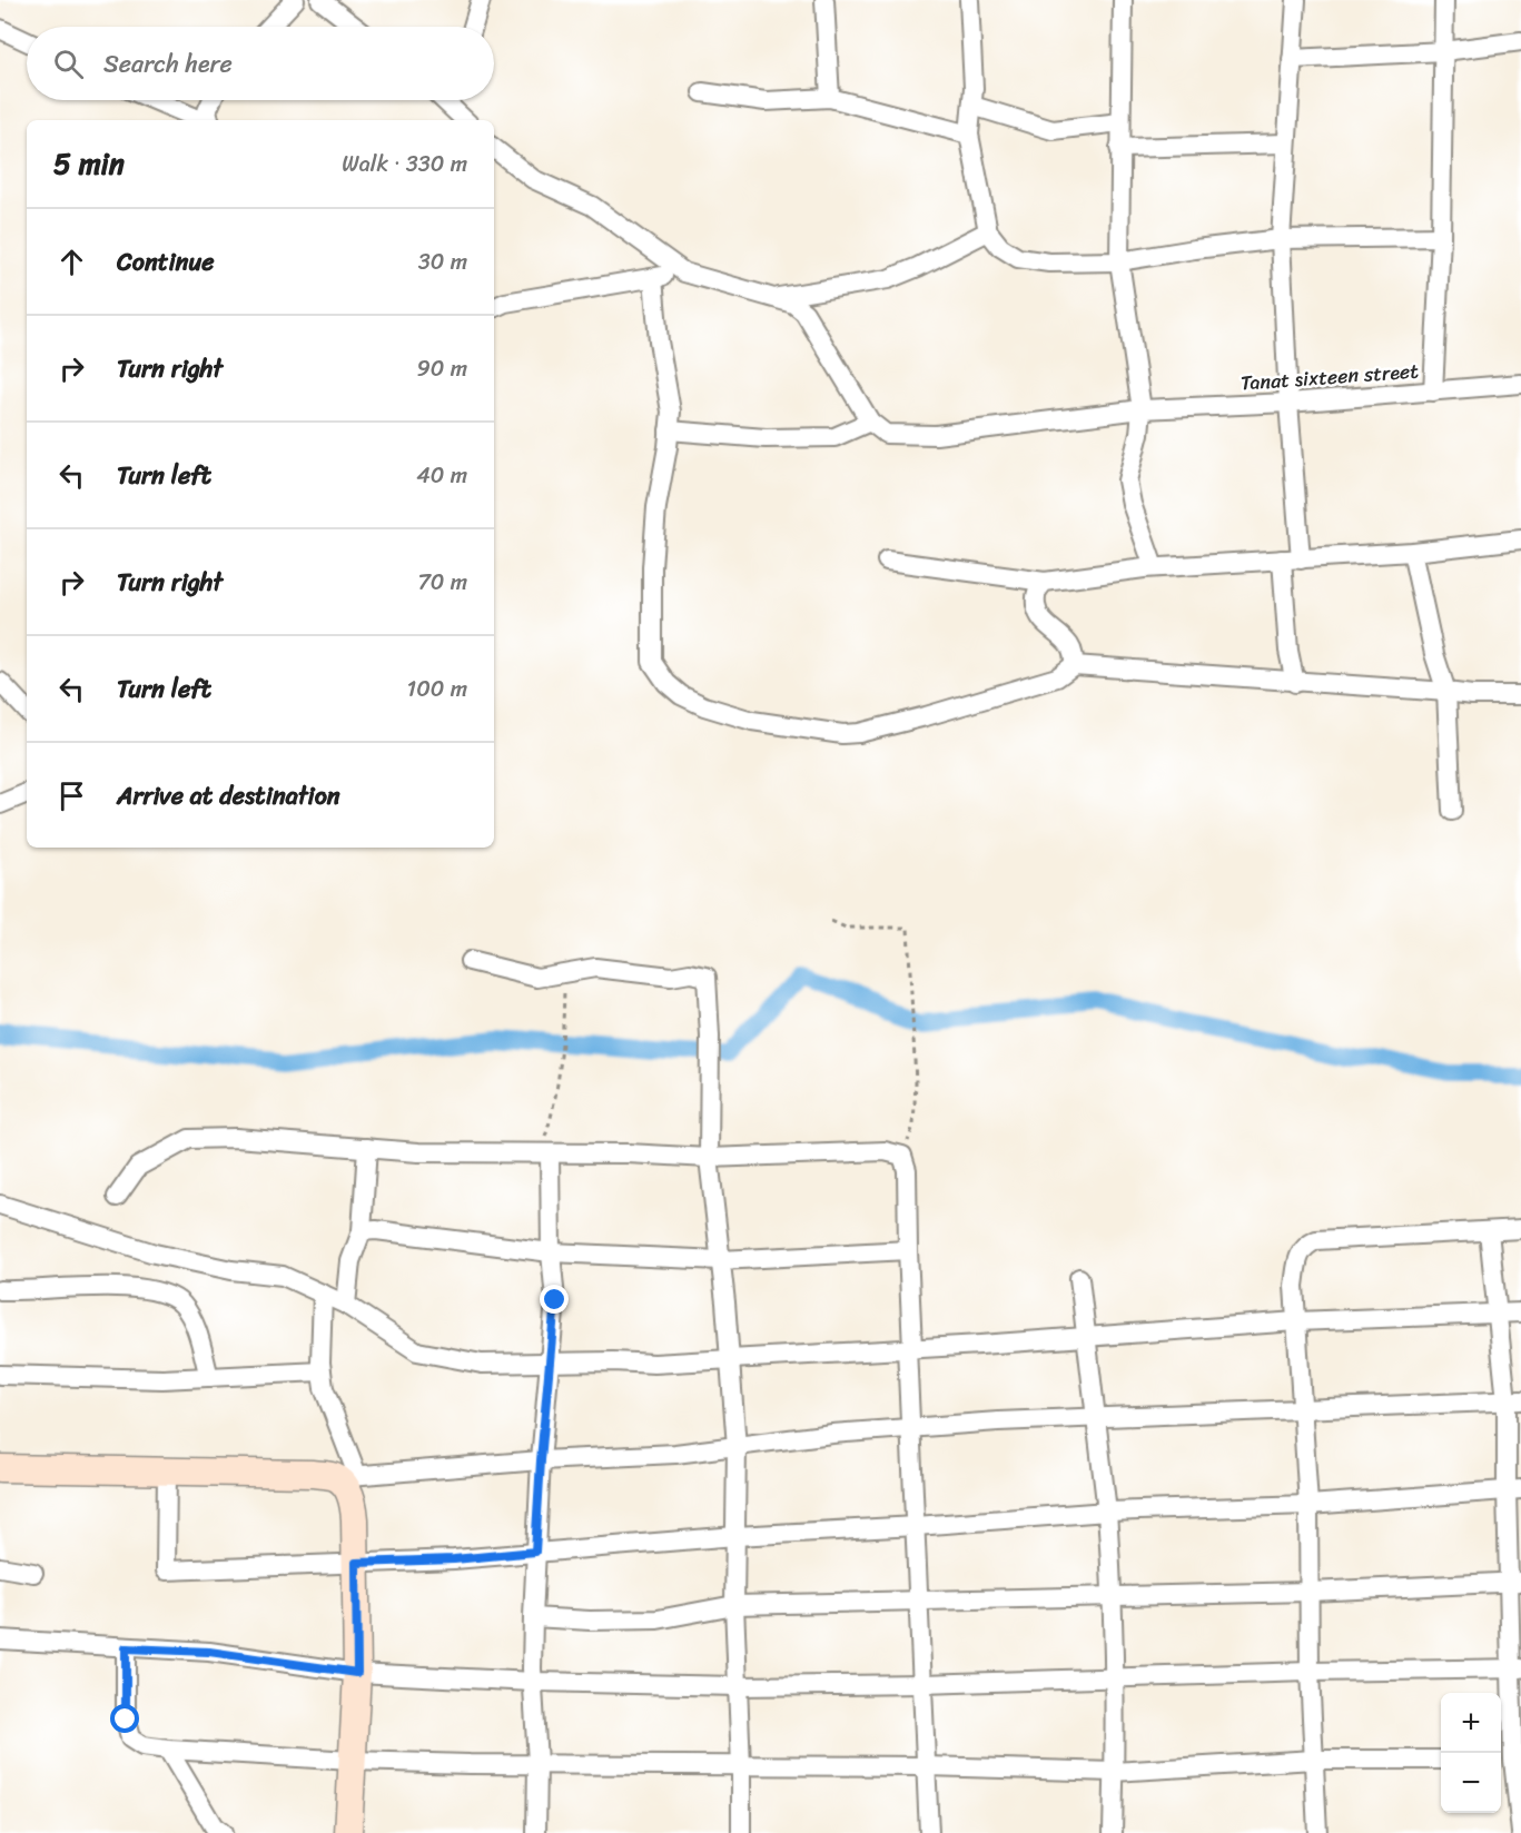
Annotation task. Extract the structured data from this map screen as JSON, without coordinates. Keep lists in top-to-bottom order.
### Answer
{
  "streets": {
    "street": ["Tanat sixteen street"]
  },
  "page": {
    "search": "Search here",
    "heading": ["5 min", "Walk · 330 m"],
    "list": [
      ["Continue", "30 m"],
      ["Turn right", "90 m"],
      ["Turn left", "40 m"],
      ["Turn right", "70 m"],
      ["Turn left", "100 m"],
      "Arrive at destination"
    ],
    "map_buttons": ["+", "−"]
  }
}
